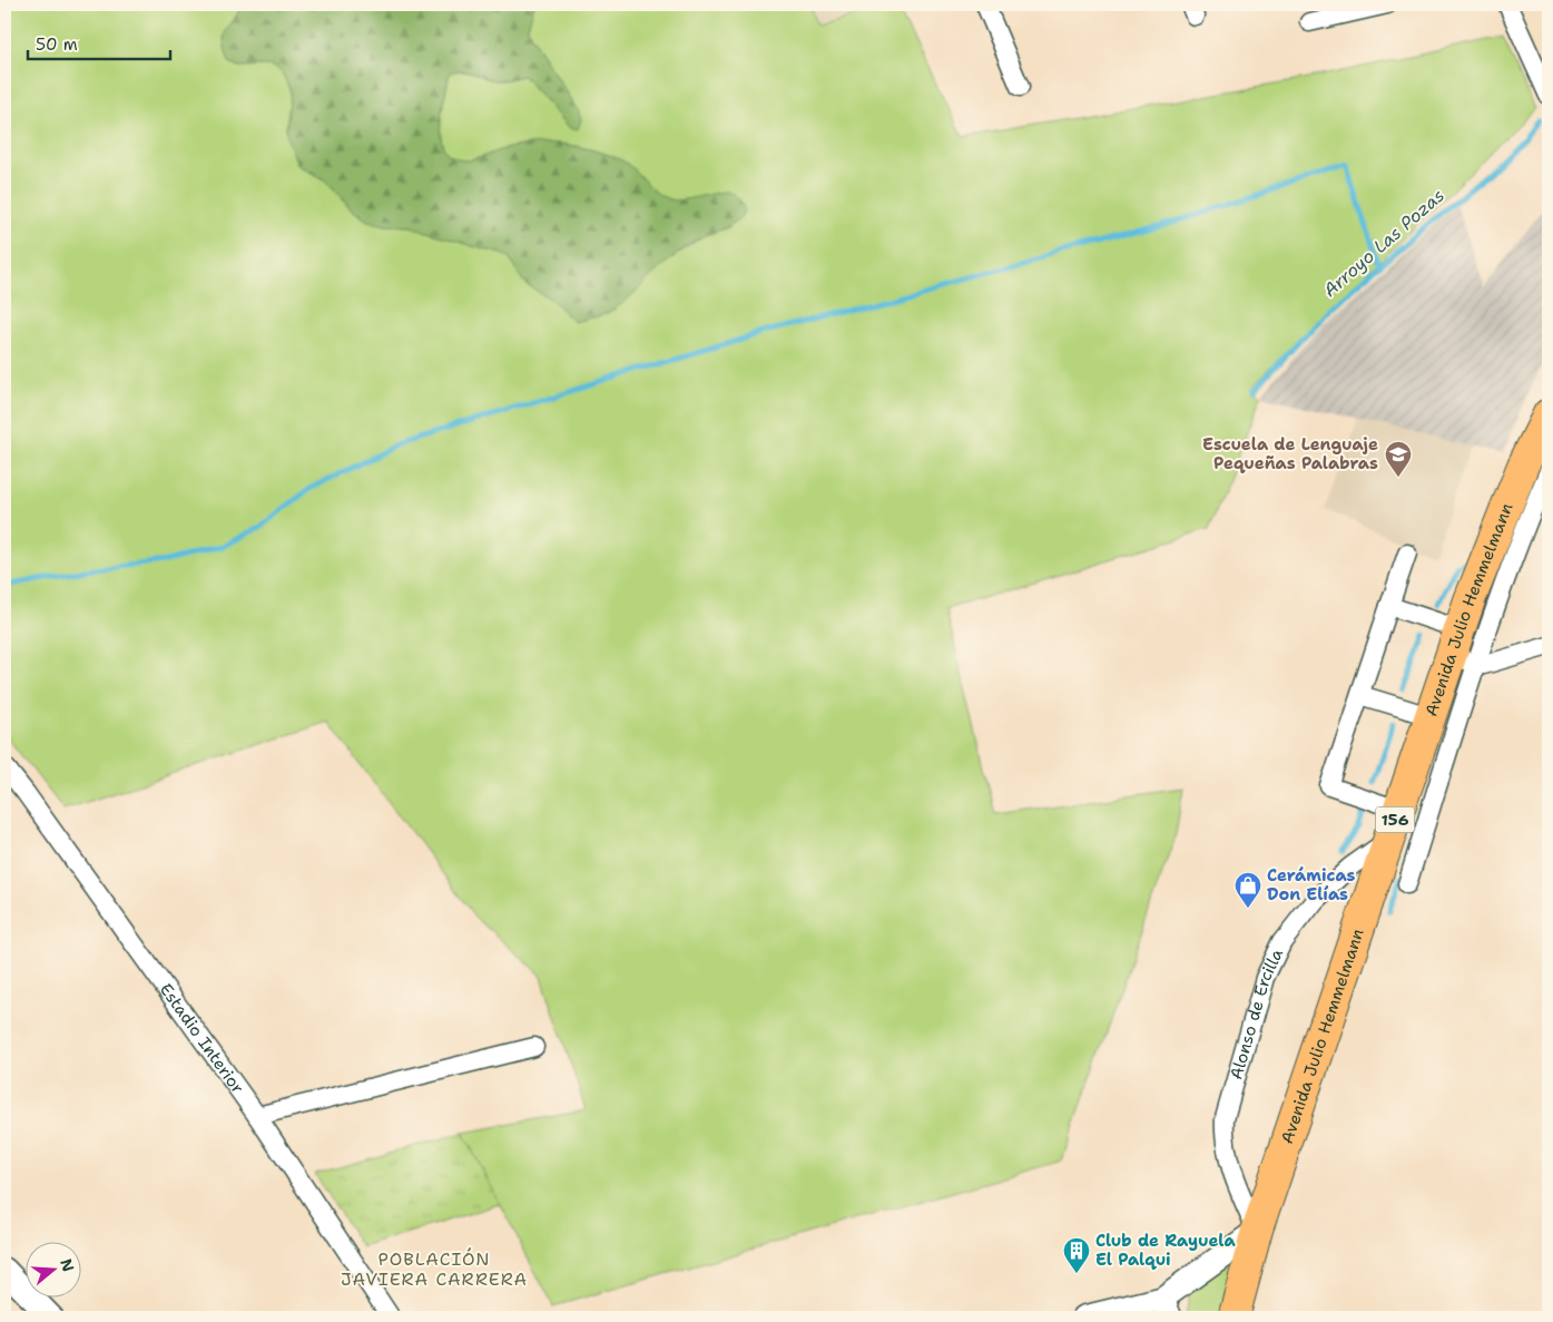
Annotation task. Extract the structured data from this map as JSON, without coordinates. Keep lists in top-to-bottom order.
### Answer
{
  "streets": {
    "highway": ["Avenida Julio Hemmelmann", "156"],
    "street": ["Alonso de Ercilla", "Estadio Interior"]
  },
  "crossings": [
    ["Avenida Julio Hemmelmann", "Alonso de Ercilla"]
  ],
  "districts": ["POBLACIÓN JAVIERA CARRERA"],
  "water": ["Arroyo Las Pozas"],
  "places": {
    "school or university": ["Escuela de Lenguaje Pequeñas Palabras"],
    "shop": ["Cerámicas Don Elías"],
    "building": ["Club de Rayuela El Palqui"]
  },
  "scale_bar": "50 m",
  "north": "right"
}
